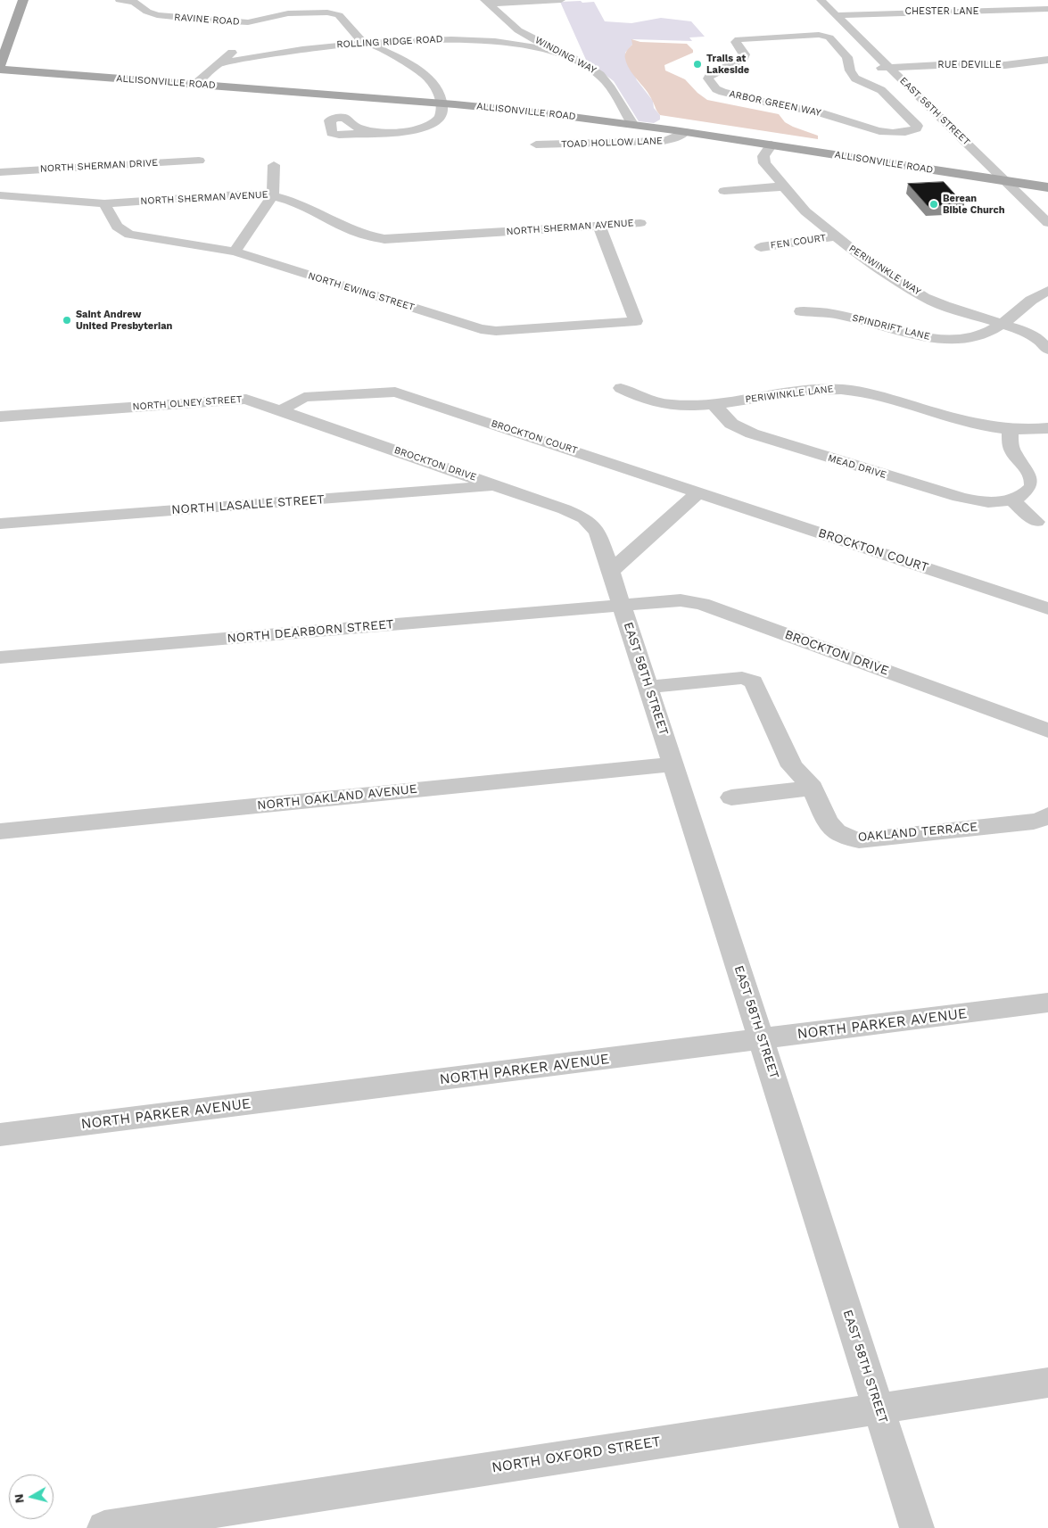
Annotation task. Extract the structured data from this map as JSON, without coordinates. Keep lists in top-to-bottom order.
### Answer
{
  "streets": {
    "main road": ["ALLISONVILLE ROAD"],
    "street": [
      "CHESTER LANE",
      "RAVINE ROAD",
      "ROLLING RIDGE ROAD",
      "WINDING WAY",
      "RUE DEVILLE",
      "ARBOR GREEN WAY",
      "EAST 56TH STREET",
      "TOAD HOLLOW LANE",
      "NORTH SHERMAN DRIVE",
      "NORTH SHERMAN AVENUE",
      "FEN COURT",
      "PERIWINKLE WAY",
      "NORTH EWING STREET",
      "SPINDRIFT LANE",
      "PERIWINKLE LANE",
      "NORTH OLNEY STREET",
      "BROCKTON COURT",
      "BROCKTON DRIVE",
      "MEAD DRIVE",
      "NORTH LASALLE STREET",
      "NORTH DEARBORN STREET",
      "EAST 58TH STREET",
      "NORTH OAKLAND AVENUE",
      "OAKLAND TERRACE",
      "NORTH PARKER AVENUE",
      "NORTH OXFORD STREET"
    ]
  },
  "crossings": [
    ["CHESTER LANE", "EAST 56TH STREET"],
    ["RAVINE ROAD", "ROLLING RIDGE ROAD"],
    ["ROLLING RIDGE ROAD", "WINDING WAY"],
    ["WINDING WAY", "ALLISONVILLE ROAD"],
    ["RUE DEVILLE", "ARBOR GREEN WAY"],
    ["RUE DEVILLE", "EAST 56TH STREET"],
    ["ALLISONVILLE ROAD", "EAST 56TH STREET"],
    ["ALLISONVILLE ROAD", "TOAD HOLLOW LANE"],
    ["ALLISONVILLE ROAD", "PERIWINKLE WAY"],
    ["NORTH SHERMAN AVENUE", "NORTH EWING STREET"],
    ["FEN COURT", "PERIWINKLE WAY"],
    ["PERIWINKLE WAY", "SPINDRIFT LANE"],
    ["PERIWINKLE LANE", "MEAD DRIVE"],
    ["NORTH OLNEY STREET", "BROCKTON COURT"],
    ["NORTH OLNEY STREET", "BROCKTON DRIVE"],
    ["BROCKTON COURT", "BROCKTON DRIVE"],
    ["BROCKTON DRIVE", "NORTH LASALLE STREET"],
    ["BROCKTON DRIVE", "NORTH DEARBORN STREET"],
    ["BROCKTON DRIVE", "EAST 58TH STREET"],
    ["NORTH DEARBORN STREET", "EAST 58TH STREET"],
    ["EAST 58TH STREET", "NORTH OAKLAND AVENUE"],
    ["EAST 58TH STREET", "OAKLAND TERRACE"],
    ["EAST 58TH STREET", "NORTH PARKER AVENUE"],
    ["EAST 58TH STREET", "NORTH OXFORD STREET"]
  ],
  "places": ["Trails at Lakeside", "Berean Bible Church", "Saint Andrew United Presbyterian"],
  "north": "left"
}
